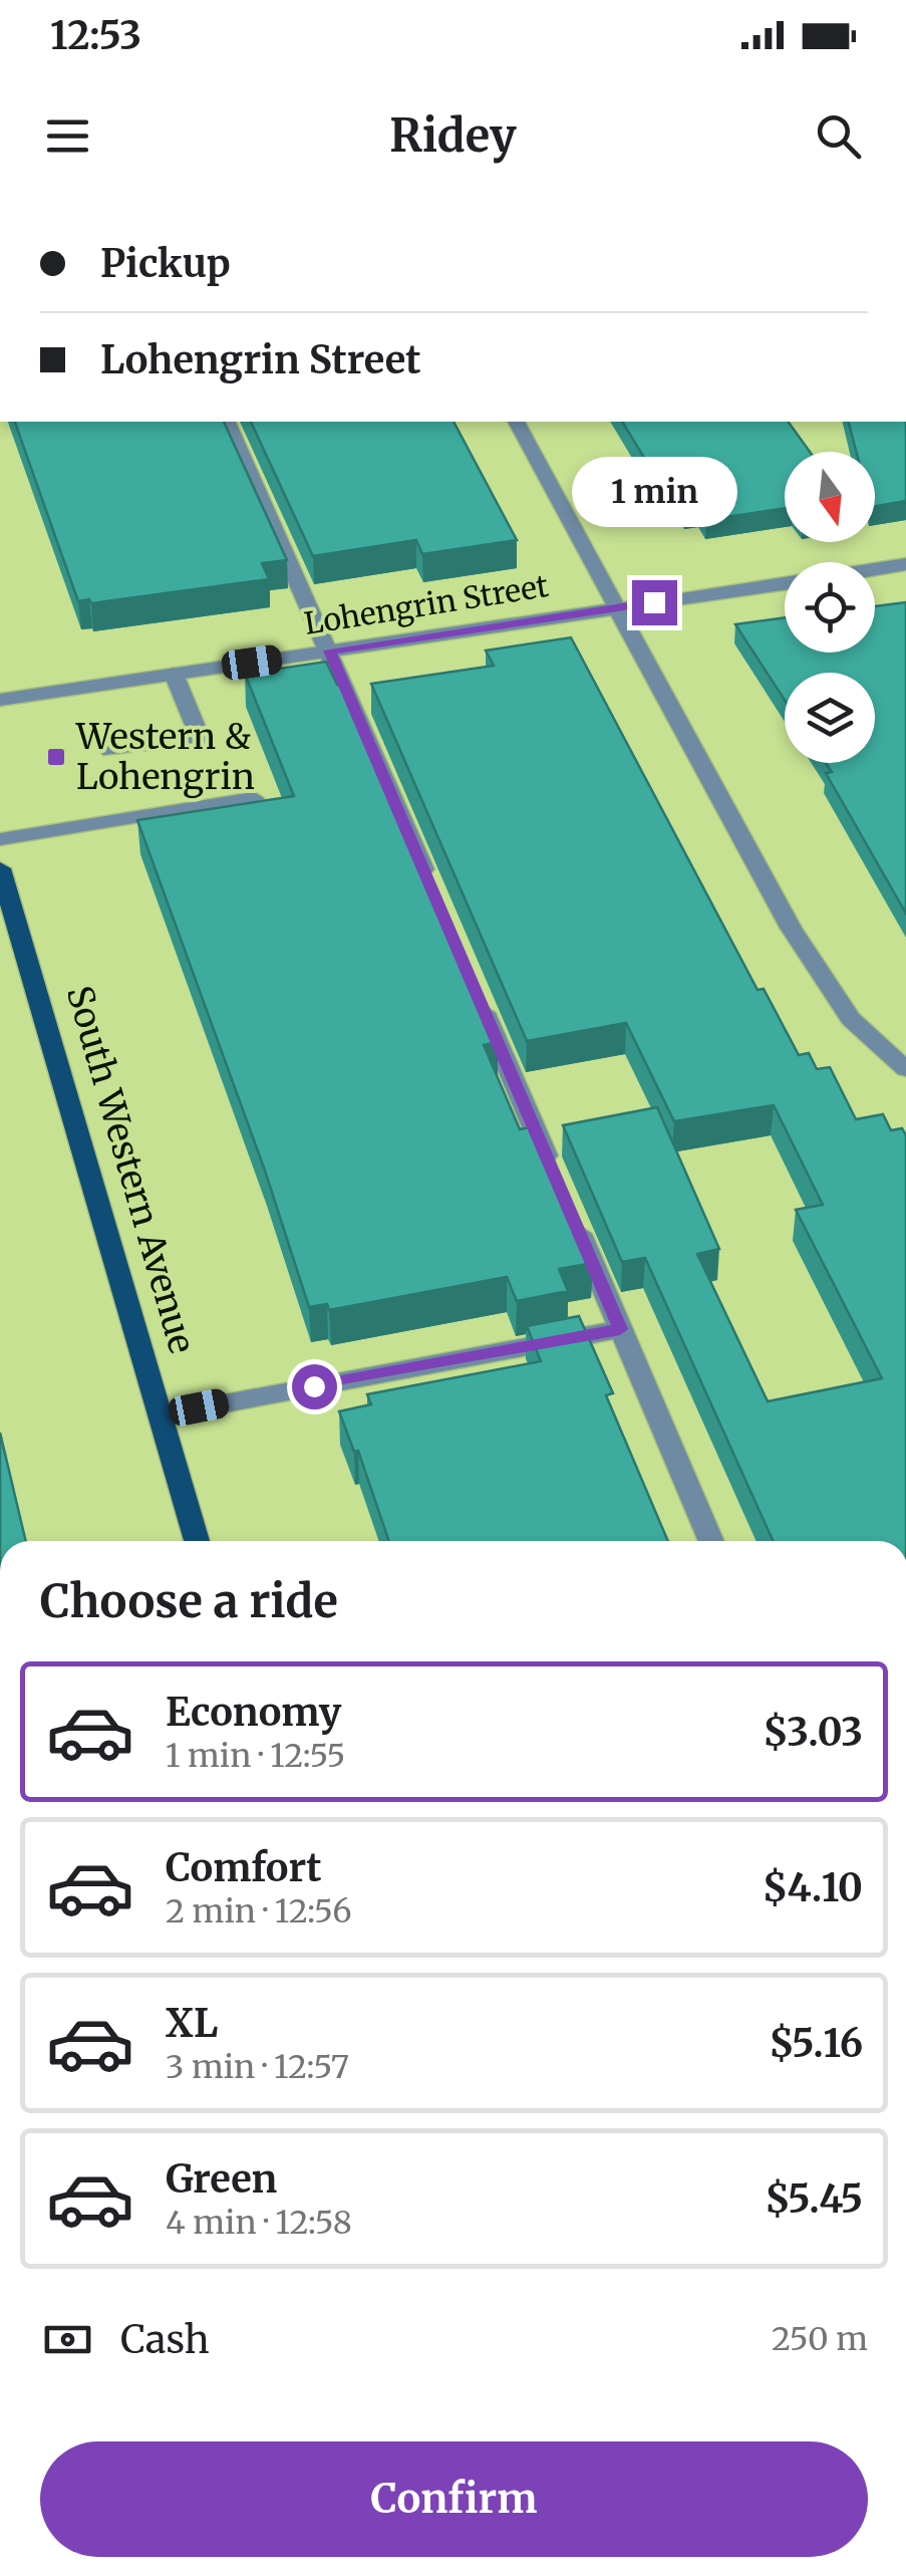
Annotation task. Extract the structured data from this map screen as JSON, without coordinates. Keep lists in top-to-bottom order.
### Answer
{
  "streets": {
    "main road": ["South Western Avenue"],
    "street": ["Lohengrin Street"]
  },
  "places": {
    "transit": ["Western & Lohengrin"]
  },
  "north": "bottom",
  "page": {
    "status": "12:53",
    "header": "Ridey",
    "banner": ["Pickup", "Lohengrin Street"],
    "bubble": "1 min",
    "heading": "Choose a ride",
    "list": [
      {
        "name": "Economy",
        "note": "1 min · 12:55",
        "value": "$3.03"
      },
      {
        "name": "Comfort",
        "note": "2 min · 12:56",
        "value": "$4.10"
      },
      {
        "name": "XL",
        "note": "3 min · 12:57",
        "value": "$5.16"
      },
      {
        "name": "Green",
        "note": "4 min · 12:58",
        "value": "$5.45"
      }
    ],
    "pay": ["Cash", "250 m"],
    "buttons": "Confirm"
  }
}
